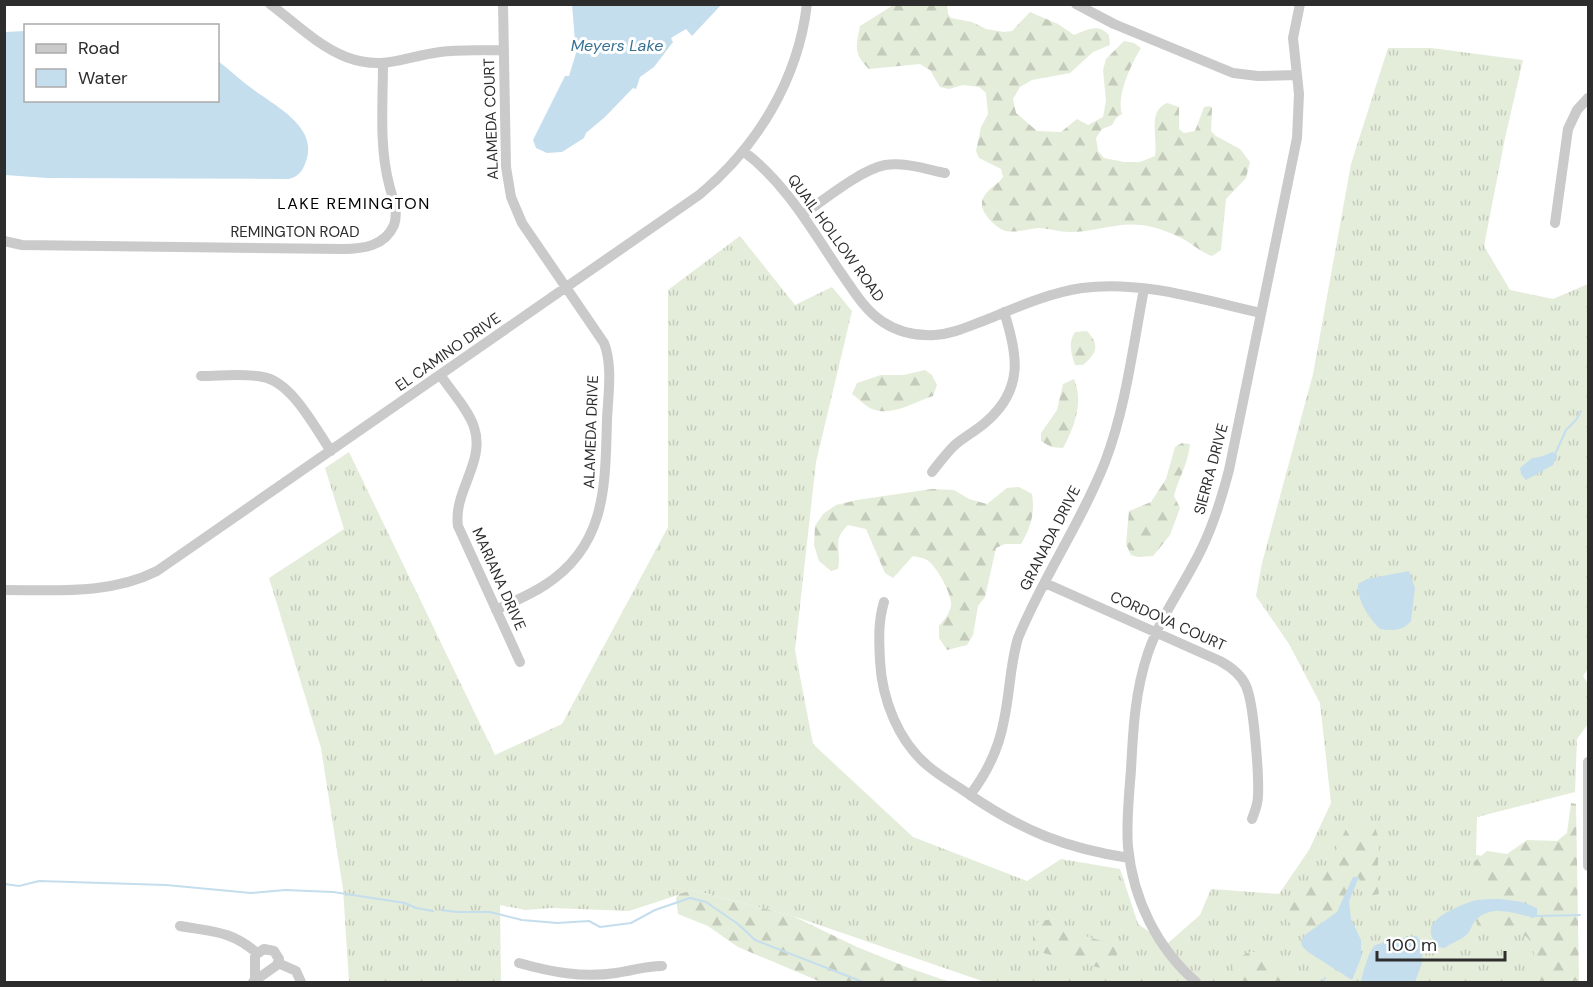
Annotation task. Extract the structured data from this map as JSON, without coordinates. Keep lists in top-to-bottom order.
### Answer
{
  "streets": {
    "street": [
      "ALAMEDA COURT",
      "REMINGTON ROAD",
      "QUAIL HOLLOW ROAD",
      "EL CAMINO DRIVE",
      "ALAMEDA DRIVE",
      "SIERRA DRIVE",
      "GRANADA DRIVE",
      "MARIANA DRIVE",
      "CORDOVA COURT"
    ]
  },
  "crossings": [
    ["ALAMEDA COURT", "EL CAMINO DRIVE"],
    ["ALAMEDA COURT", "ALAMEDA DRIVE"],
    ["QUAIL HOLLOW ROAD", "EL CAMINO DRIVE"],
    ["QUAIL HOLLOW ROAD", "SIERRA DRIVE"],
    ["QUAIL HOLLOW ROAD", "GRANADA DRIVE"],
    ["EL CAMINO DRIVE", "ALAMEDA DRIVE"],
    ["EL CAMINO DRIVE", "MARIANA DRIVE"],
    ["ALAMEDA DRIVE", "MARIANA DRIVE"],
    ["SIERRA DRIVE", "CORDOVA COURT"],
    ["GRANADA DRIVE", "CORDOVA COURT"]
  ],
  "districts": ["LAKE REMINGTON"],
  "water": ["Meyers Lake"],
  "legend": ["Road", "Water"],
  "scale_bar": "100 m"
}
